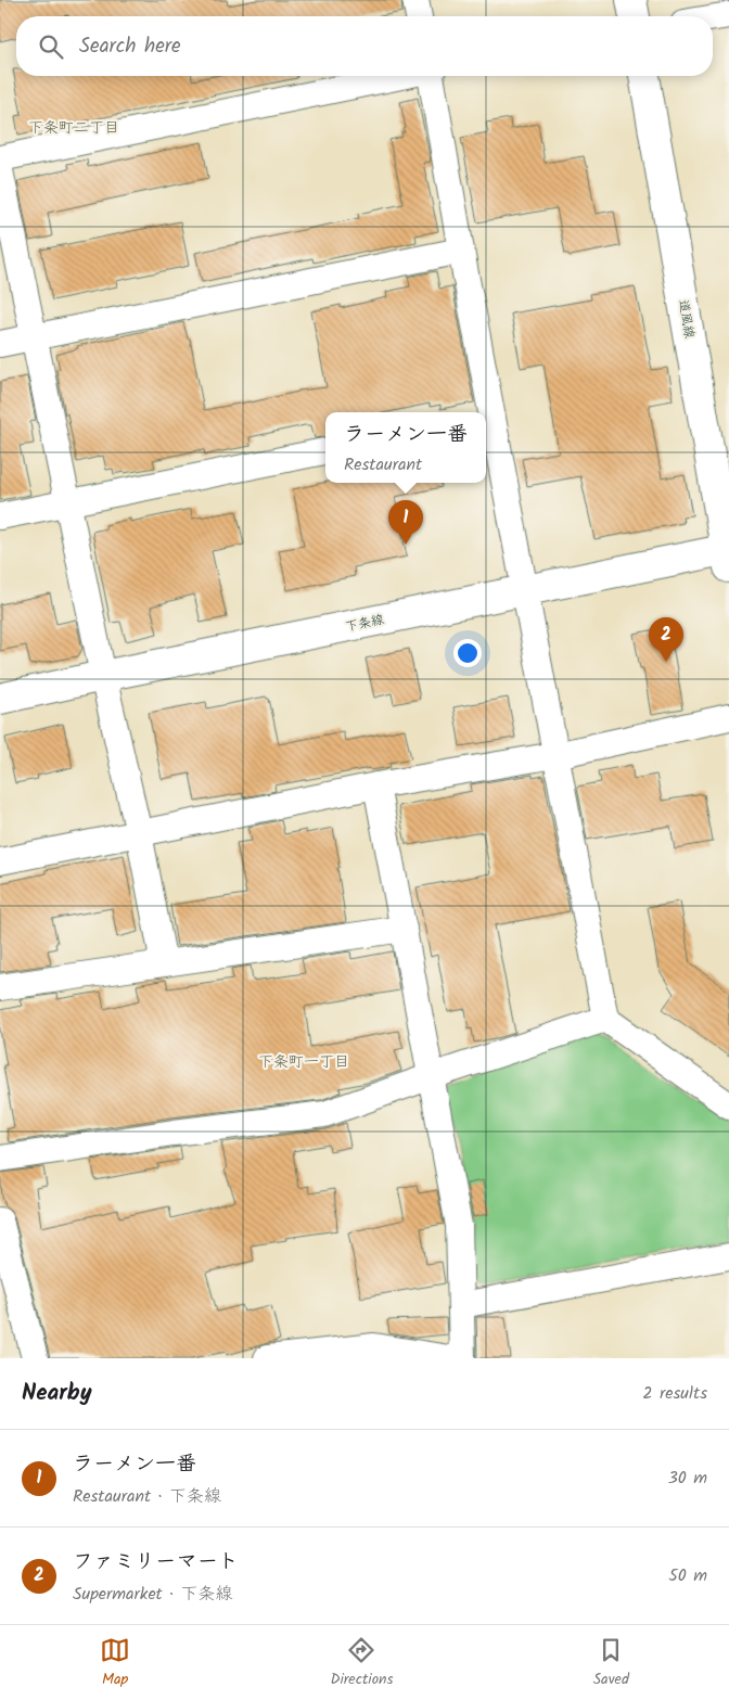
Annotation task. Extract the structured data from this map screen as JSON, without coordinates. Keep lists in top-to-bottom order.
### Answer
{
  "streets": {
    "street": ["道風線", "下条線"]
  },
  "crossings": [
    ["道風線", "下条線"]
  ],
  "districts": ["下条町二丁目", "下条町一丁目"],
  "page": {
    "search": "Search here",
    "popup": ["ラーメン一番", "Restaurant"],
    "pins": ["1", "2"],
    "heading": ["Nearby", "2 results"],
    "list": [
      {
        "mark": "1",
        "name": "ラーメン一番",
        "note": "Restaurant · 下条線",
        "value": "30 m"
      },
      {
        "mark": "2",
        "name": "ファミリーマート",
        "note": "Supermarket · 下条線",
        "value": "50 m"
      }
    ],
    "nav": ["Map", "Directions", "Saved"]
  }
}
